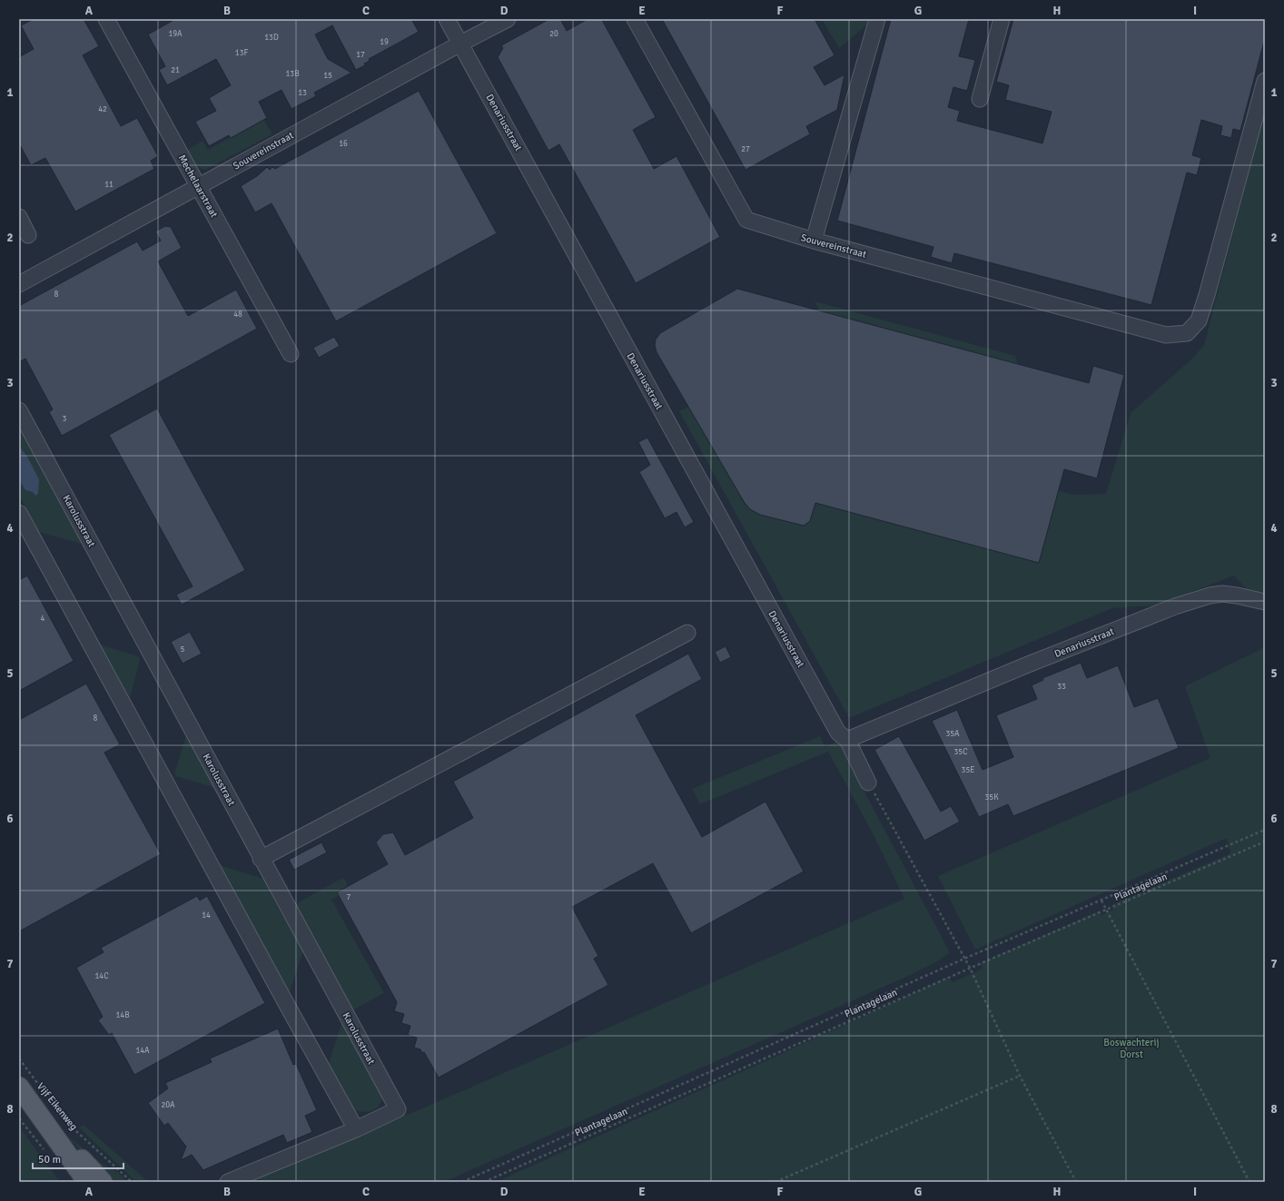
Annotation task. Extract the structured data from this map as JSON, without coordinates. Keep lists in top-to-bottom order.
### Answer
{
  "streets": {
    "main road": ["Vijf Eikenweg"],
    "street": [
      "Denariusstraat",
      "Souvereinstraat",
      "Mechelaarstraat",
      "Karolusstraat"
    ],
    "path": ["Plantagelaan"]
  },
  "crossings": [
    ["Denariusstraat", "Souvereinstraat"],
    ["Souvereinstraat", "Mechelaarstraat"]
  ],
  "parks": ["Boswachterij Dorst"],
  "house_numbers": [
    "19A",
    "20",
    "13D",
    "19",
    "13F",
    "17",
    "21",
    "13B",
    "15",
    "13",
    "42",
    "16",
    "27",
    "11",
    "8",
    "48",
    "3",
    "4",
    "5",
    "33",
    "8",
    "35A",
    "35C",
    "35E",
    "35K",
    "7",
    "14",
    "14C",
    "14B",
    "14A",
    "20A"
  ],
  "scale_bar": "50 m",
  "grid": {
    "columns": [
      "A",
      "B",
      "C",
      "D",
      "E",
      "F",
      "G",
      "H",
      "I"
    ],
    "rows": [
      "1",
      "2",
      "3",
      "4",
      "5",
      "6",
      "7",
      "8"
    ]
  }
}
